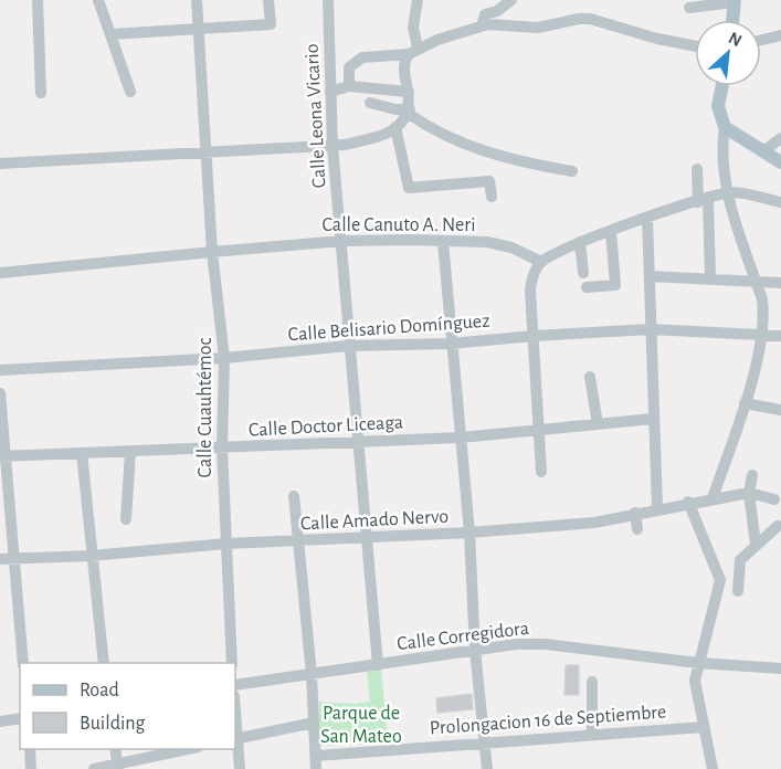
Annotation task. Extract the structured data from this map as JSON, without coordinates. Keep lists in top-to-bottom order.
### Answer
{
  "streets": {
    "street": [
      "Calle Leona Vicario",
      "Calle Canuto A. Neri",
      "Calle Belisario Domínguez",
      "Calle Cuauhtémoc",
      "Calle Doctor Liceaga",
      "Calle Amado Nervo",
      "Calle Corregidora",
      "Prolongacion 16 de Septiembre"
    ]
  },
  "crossings": [
    ["Calle Leona Vicario", "Calle Canuto A. Neri"],
    ["Calle Leona Vicario", "Calle Belisario Domínguez"],
    ["Calle Leona Vicario", "Calle Doctor Liceaga"],
    ["Calle Leona Vicario", "Calle Amado Nervo"],
    ["Calle Leona Vicario", "Calle Corregidora"],
    ["Calle Canuto A. Neri", "Calle Cuauhtémoc"],
    ["Calle Belisario Domínguez", "Calle Cuauhtémoc"],
    ["Calle Cuauhtémoc", "Calle Doctor Liceaga"],
    ["Calle Cuauhtémoc", "Calle Amado Nervo"]
  ],
  "parks": ["Parque de San Mateo"],
  "legend": ["Road", "Building"],
  "north": "top right"
}
